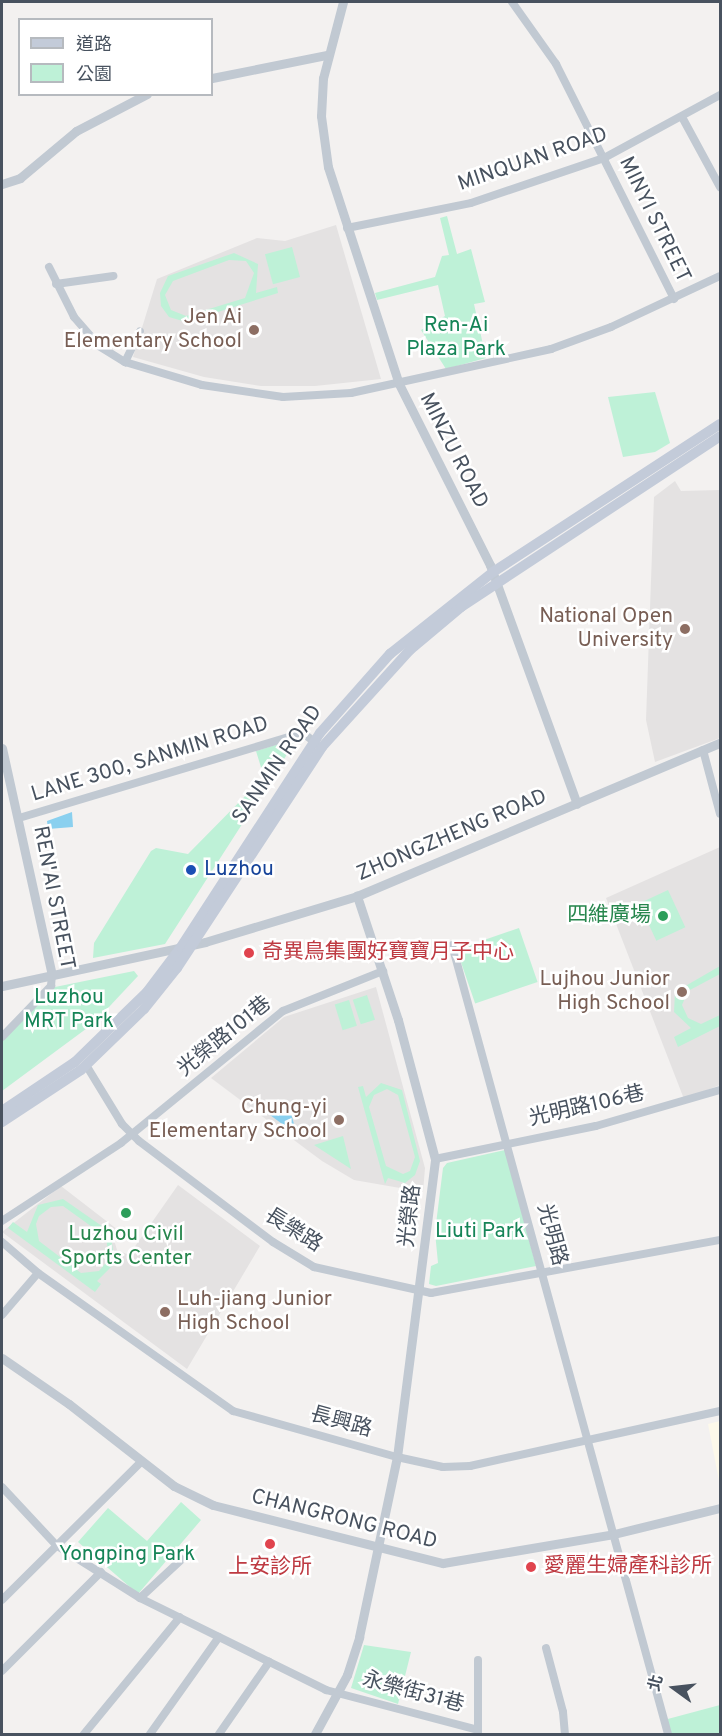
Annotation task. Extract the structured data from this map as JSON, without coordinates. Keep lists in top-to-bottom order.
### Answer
{
  "streets": {
    "main road": ["SANMIN ROAD"],
    "street": [
      "MINQUAN ROAD",
      "MINYI STREET",
      "MINZU ROAD",
      "LANE 300, SANMIN ROAD",
      "ZHONGZHENG ROAD",
      "REN'AI STREET",
      "光榮路101巷",
      "光明路106巷",
      "光榮路",
      "長樂路",
      "光明路",
      "長興路",
      "CHANGRONG ROAD",
      "永樂街31巷"
    ]
  },
  "crossings": [
    ["MINQUAN ROAD", "MINYI STREET"],
    ["MINQUAN ROAD", "MINZU ROAD"],
    ["MINZU ROAD", "SANMIN ROAD"],
    ["MINZU ROAD", "ZHONGZHENG ROAD"],
    ["LANE 300, SANMIN ROAD", "SANMIN ROAD"],
    ["LANE 300, SANMIN ROAD", "REN'AI STREET"],
    ["SANMIN ROAD", "ZHONGZHENG ROAD"],
    ["SANMIN ROAD", "長樂路"],
    ["ZHONGZHENG ROAD", "REN'AI STREET"],
    ["ZHONGZHENG ROAD", "光榮路"],
    ["光榮路101巷", "光榮路"],
    ["光榮路101巷", "長樂路"],
    ["光明路106巷", "光榮路"],
    ["光明路106巷", "光明路"],
    ["光榮路", "長樂路"],
    ["光榮路", "長興路"],
    ["光榮路", "CHANGRONG ROAD"],
    ["光榮路", "永樂街31巷"],
    ["長樂路", "光明路"],
    ["光明路", "長興路"],
    ["光明路", "CHANGRONG ROAD"]
  ],
  "parks": [
    "Ren-Ai Plaza Park",
    "Luzhou MRT Park",
    "Liuti Park",
    "Yongping Park"
  ],
  "places": [
    "Jen Ai Elementary School",
    "National Open University",
    "Luzhou",
    "四維廣場",
    "奇異鳥集團好寶寶月子中心",
    "Lujhou Junior High School",
    "Chung-yi Elementary School",
    "Luzhou Civil Sports Center",
    "Luh-jiang Junior High School",
    "上安診所",
    "愛麗生婦產科診所"
  ],
  "legend": ["道路", "公園"],
  "north": "left"
}
